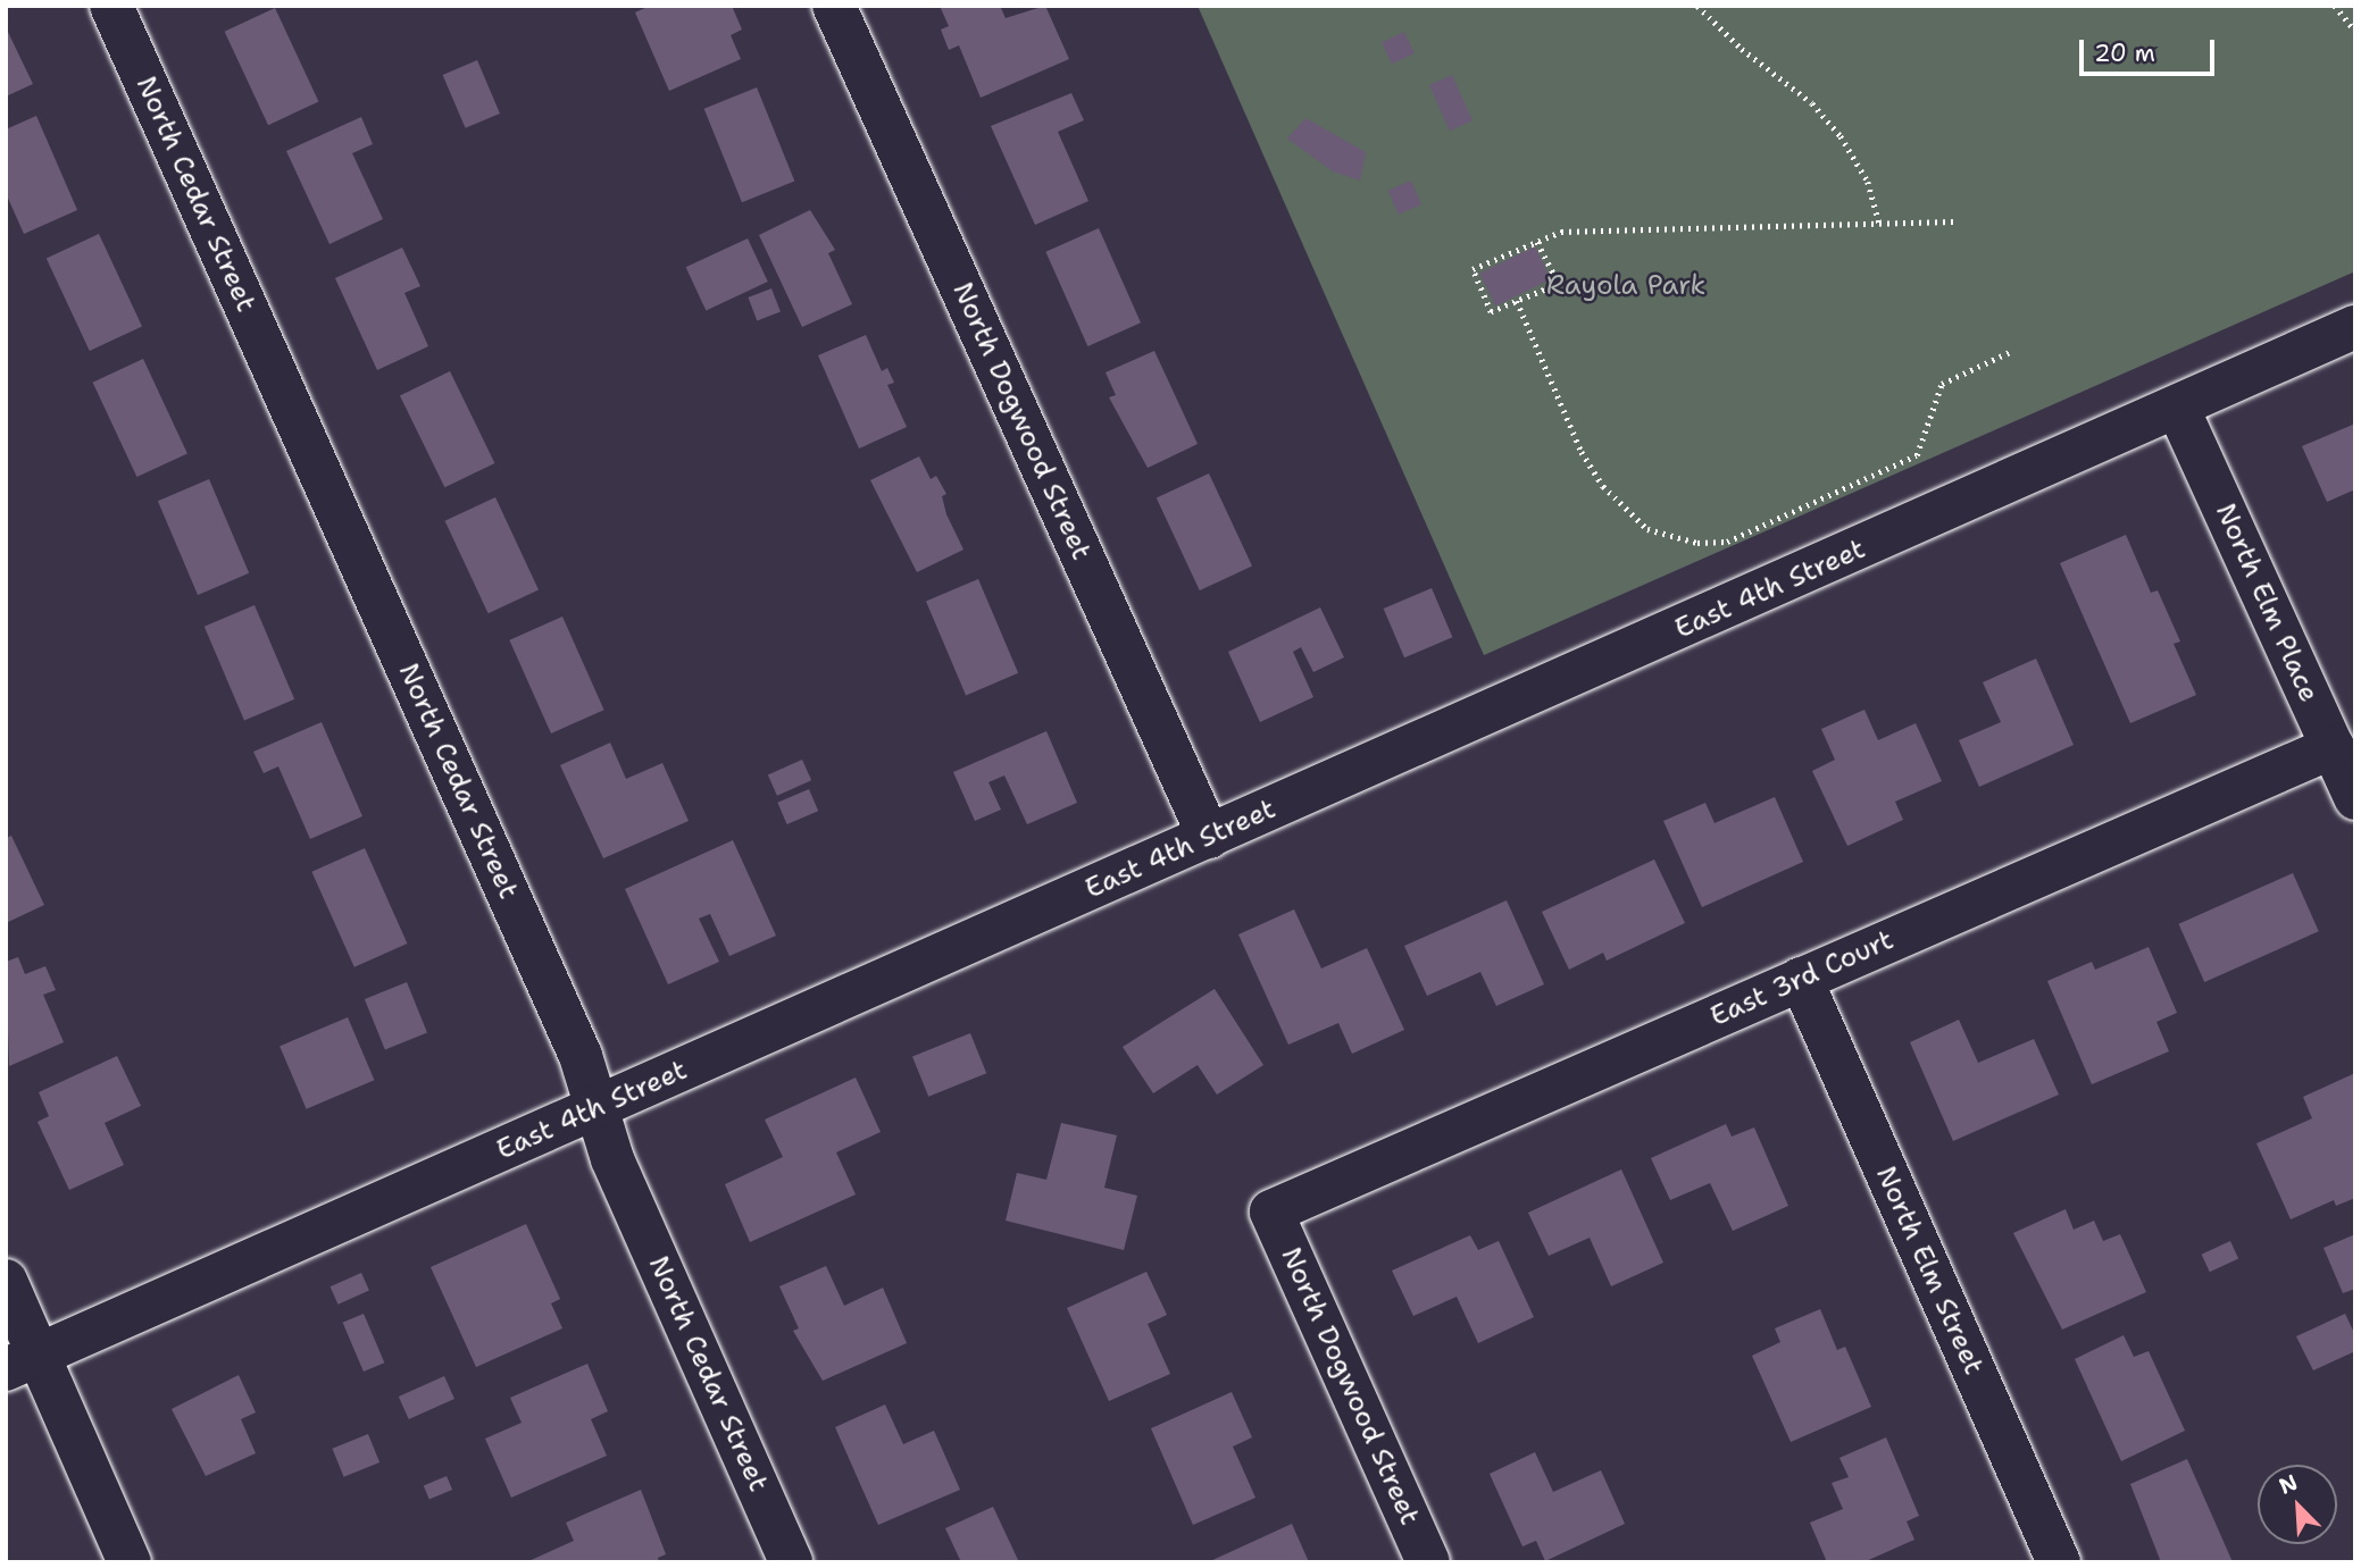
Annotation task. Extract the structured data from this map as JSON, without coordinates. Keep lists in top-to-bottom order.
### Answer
{
  "streets": {
    "street": [
      "North Cedar Street",
      "North Dogwood Street",
      "East 4th Street",
      "North Elm Place",
      "East 3rd Court",
      "North Elm Street"
    ]
  },
  "crossings": [
    ["North Cedar Street", "East 4th Street"],
    ["North Dogwood Street", "East 4th Street"],
    ["North Dogwood Street", "East 3rd Court"],
    ["East 4th Street", "North Elm Place"],
    ["North Elm Place", "East 3rd Court"],
    ["East 3rd Court", "North Elm Street"]
  ],
  "parks": ["Rayola Park"],
  "scale_bar": "20 m",
  "north": "top left"
}
